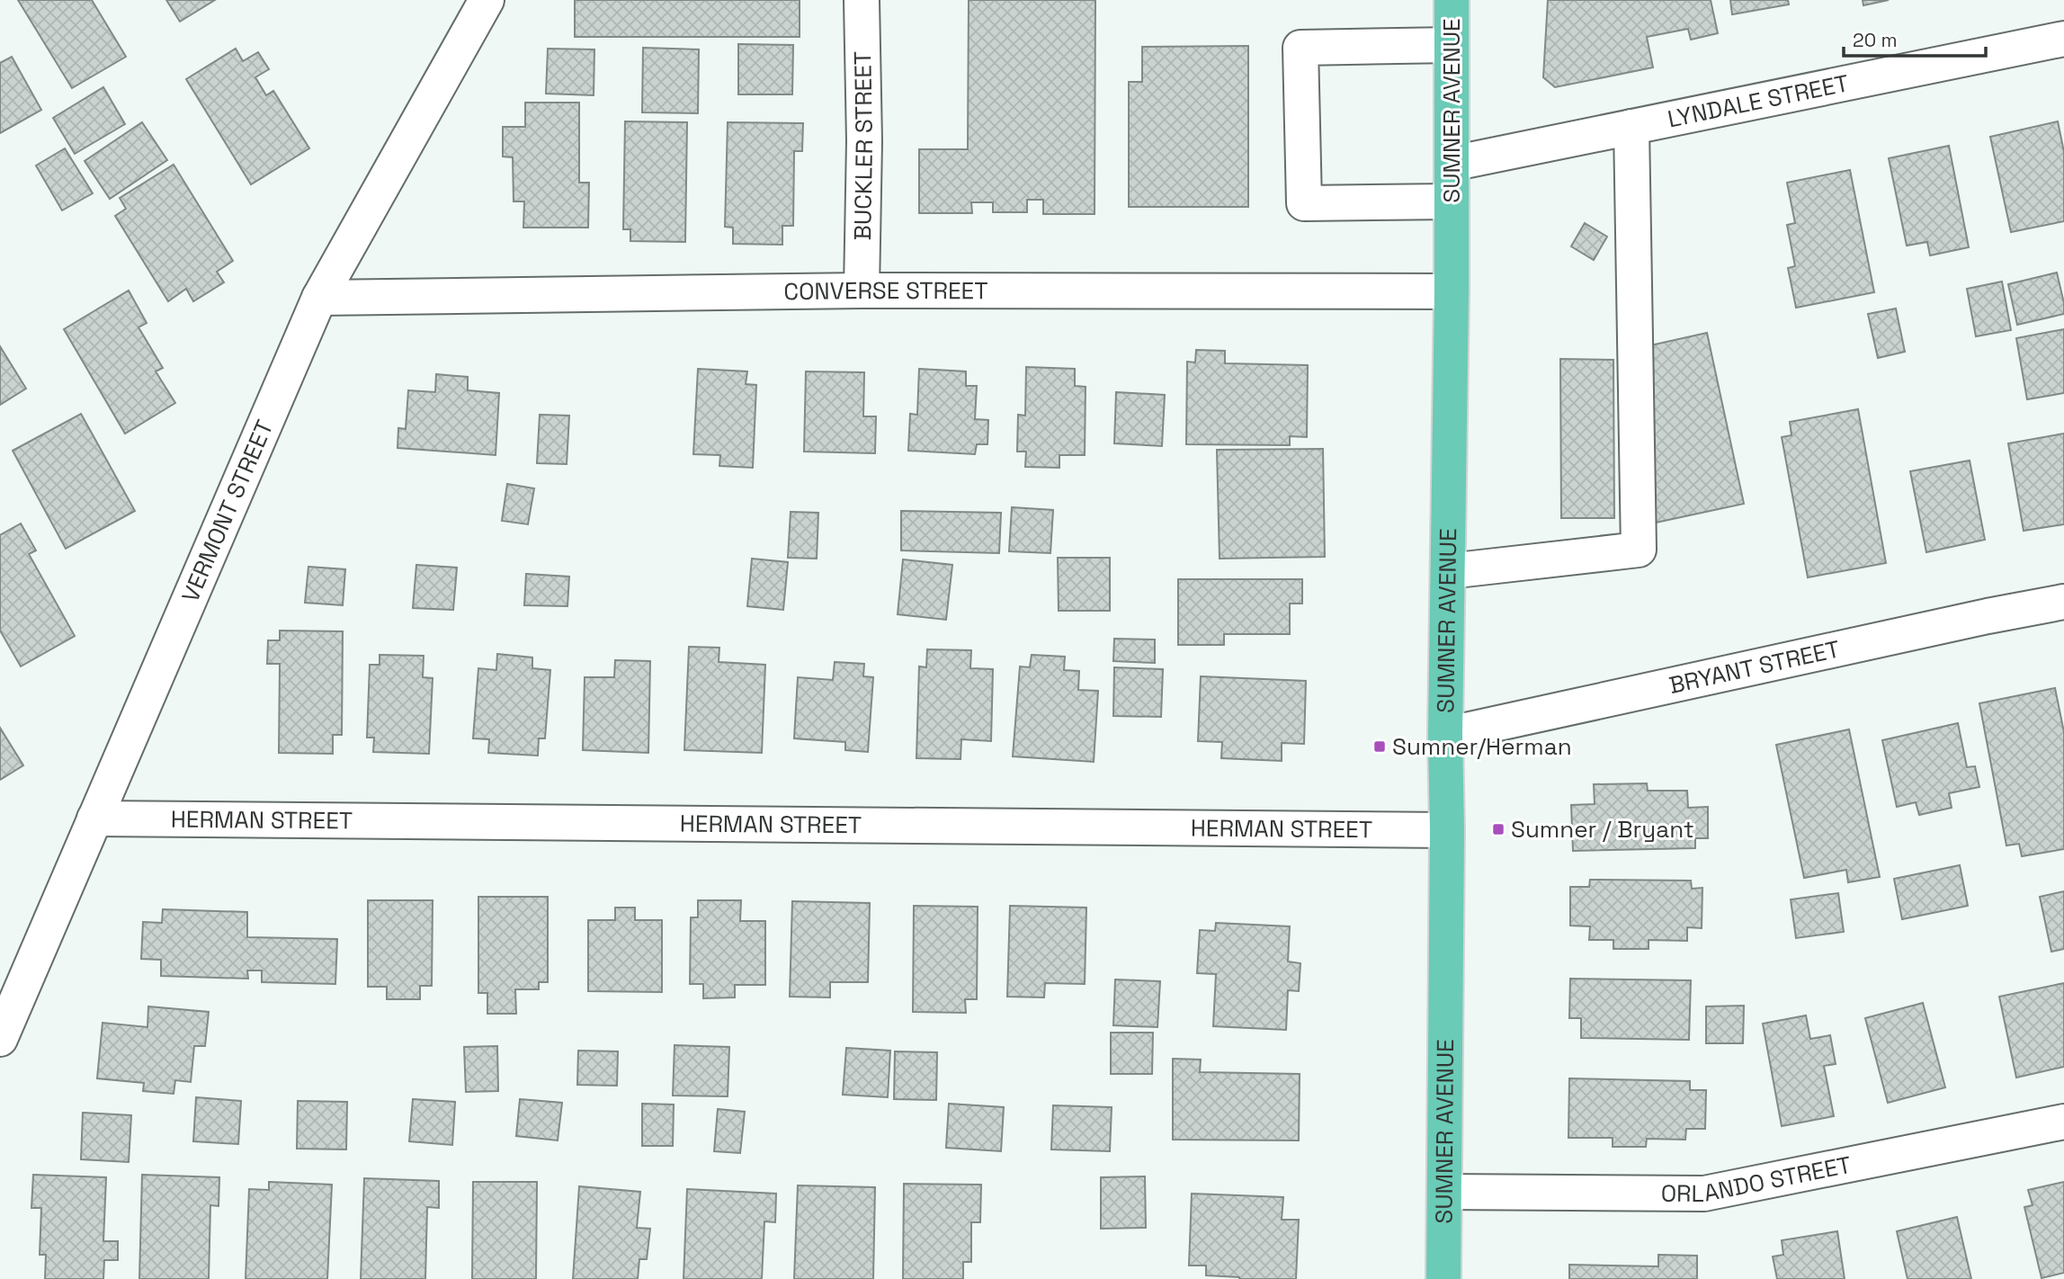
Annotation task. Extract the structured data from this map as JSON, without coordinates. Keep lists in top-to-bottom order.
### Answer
{
  "streets": {
    "main road": ["SUMNER AVENUE"],
    "street": [
      "LYNDALE STREET",
      "BUCKLER STREET",
      "CONVERSE STREET",
      "VERMONT STREET",
      "BRYANT STREET",
      "HERMAN STREET",
      "ORLANDO STREET"
    ]
  },
  "crossings": [
    ["LYNDALE STREET", "SUMNER AVENUE"],
    ["SUMNER AVENUE", "CONVERSE STREET"],
    ["SUMNER AVENUE", "BRYANT STREET"],
    ["SUMNER AVENUE", "HERMAN STREET"],
    ["SUMNER AVENUE", "ORLANDO STREET"],
    ["BUCKLER STREET", "CONVERSE STREET"],
    ["CONVERSE STREET", "VERMONT STREET"],
    ["VERMONT STREET", "HERMAN STREET"]
  ],
  "places": {
    "transit": ["Sumner/Herman", "Sumner / Bryant"]
  },
  "scale_bar": "20 m"
}
